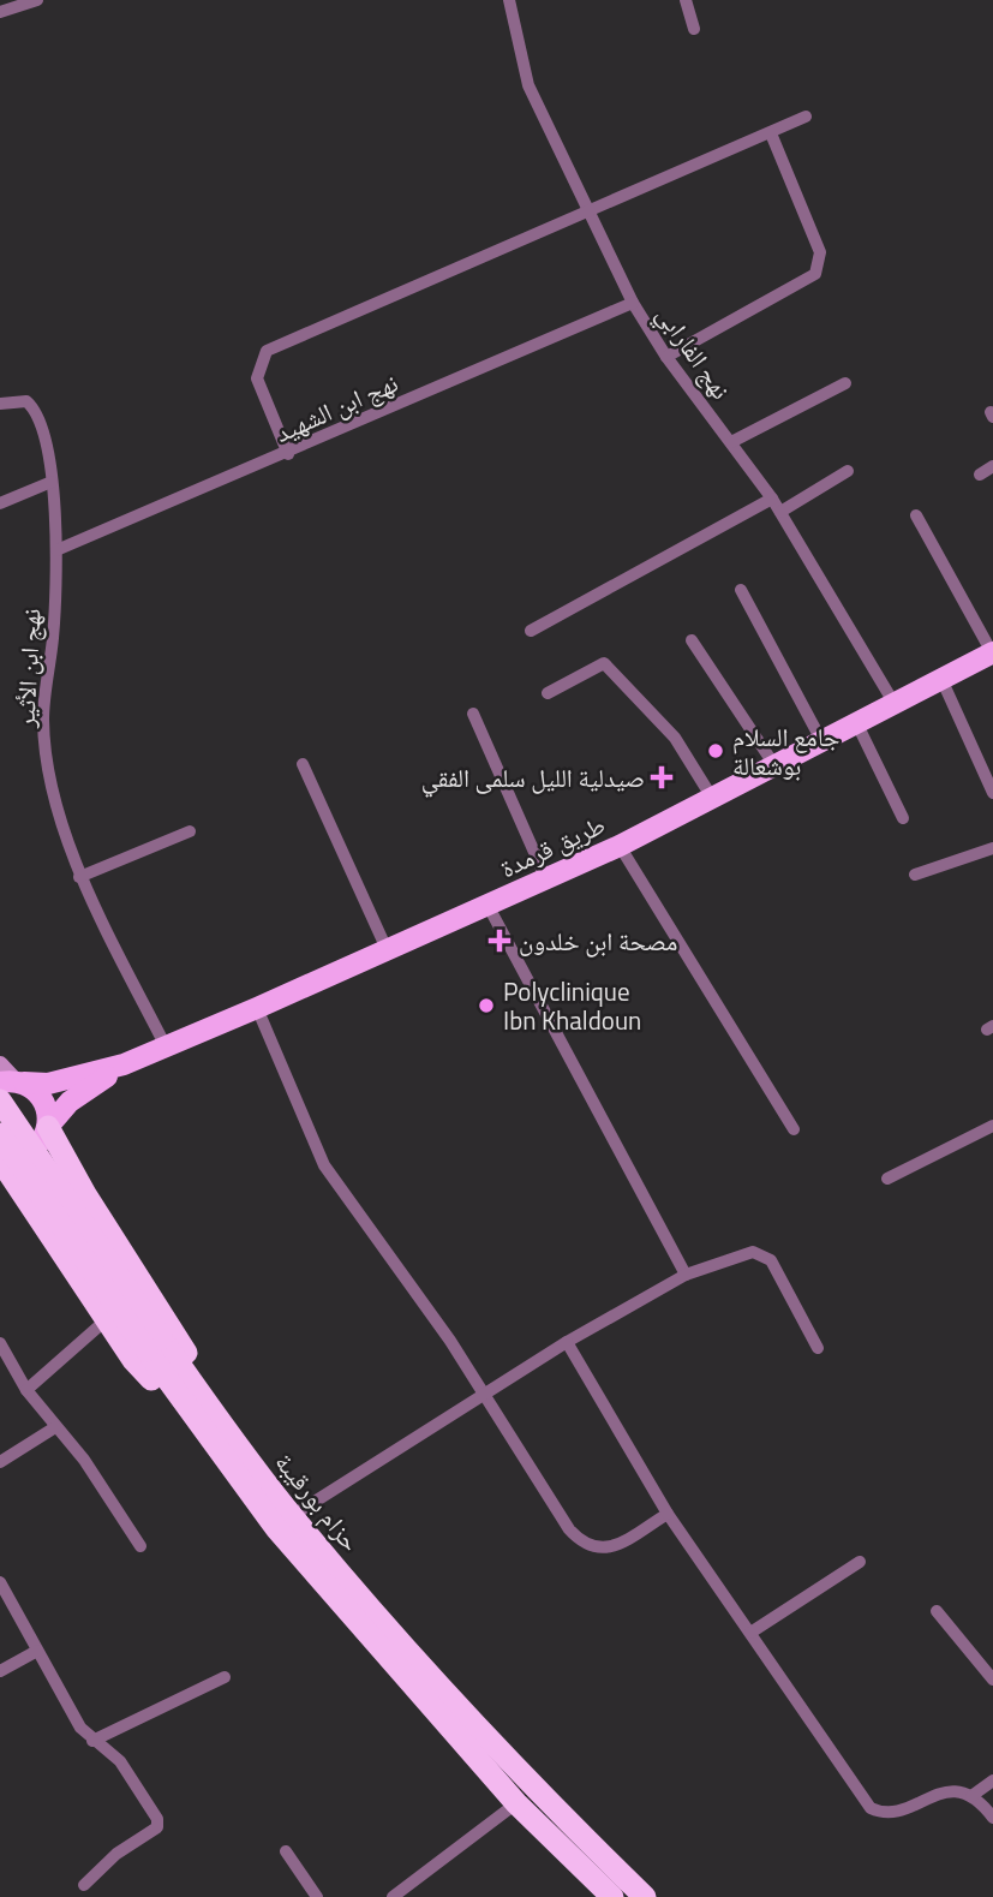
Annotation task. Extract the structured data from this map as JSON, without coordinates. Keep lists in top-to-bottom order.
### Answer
{
  "streets": {
    "highway": ["حزام بورقيبة"],
    "main road": ["طريق قرمدة"],
    "street": ["نهج الفارابي", "نهج ابن الشهيد", "نهج ابن الأثير"]
  },
  "crossings": [
    ["نهج الفارابي", "نهج ابن الشهيد"],
    ["نهج الفارابي", "طريق قرمدة"],
    ["نهج ابن الشهيد", "نهج ابن الأثير"],
    ["نهج ابن الأثير", "طريق قرمدة"]
  ],
  "places": {
    "other": ["جامع السلام بوشعالة", "Polyclinique Ibn Khaldoun"],
    "health": ["صيدلية الليل سلمى الفقي", "مصحة ابن خلدون"]
  }
}
